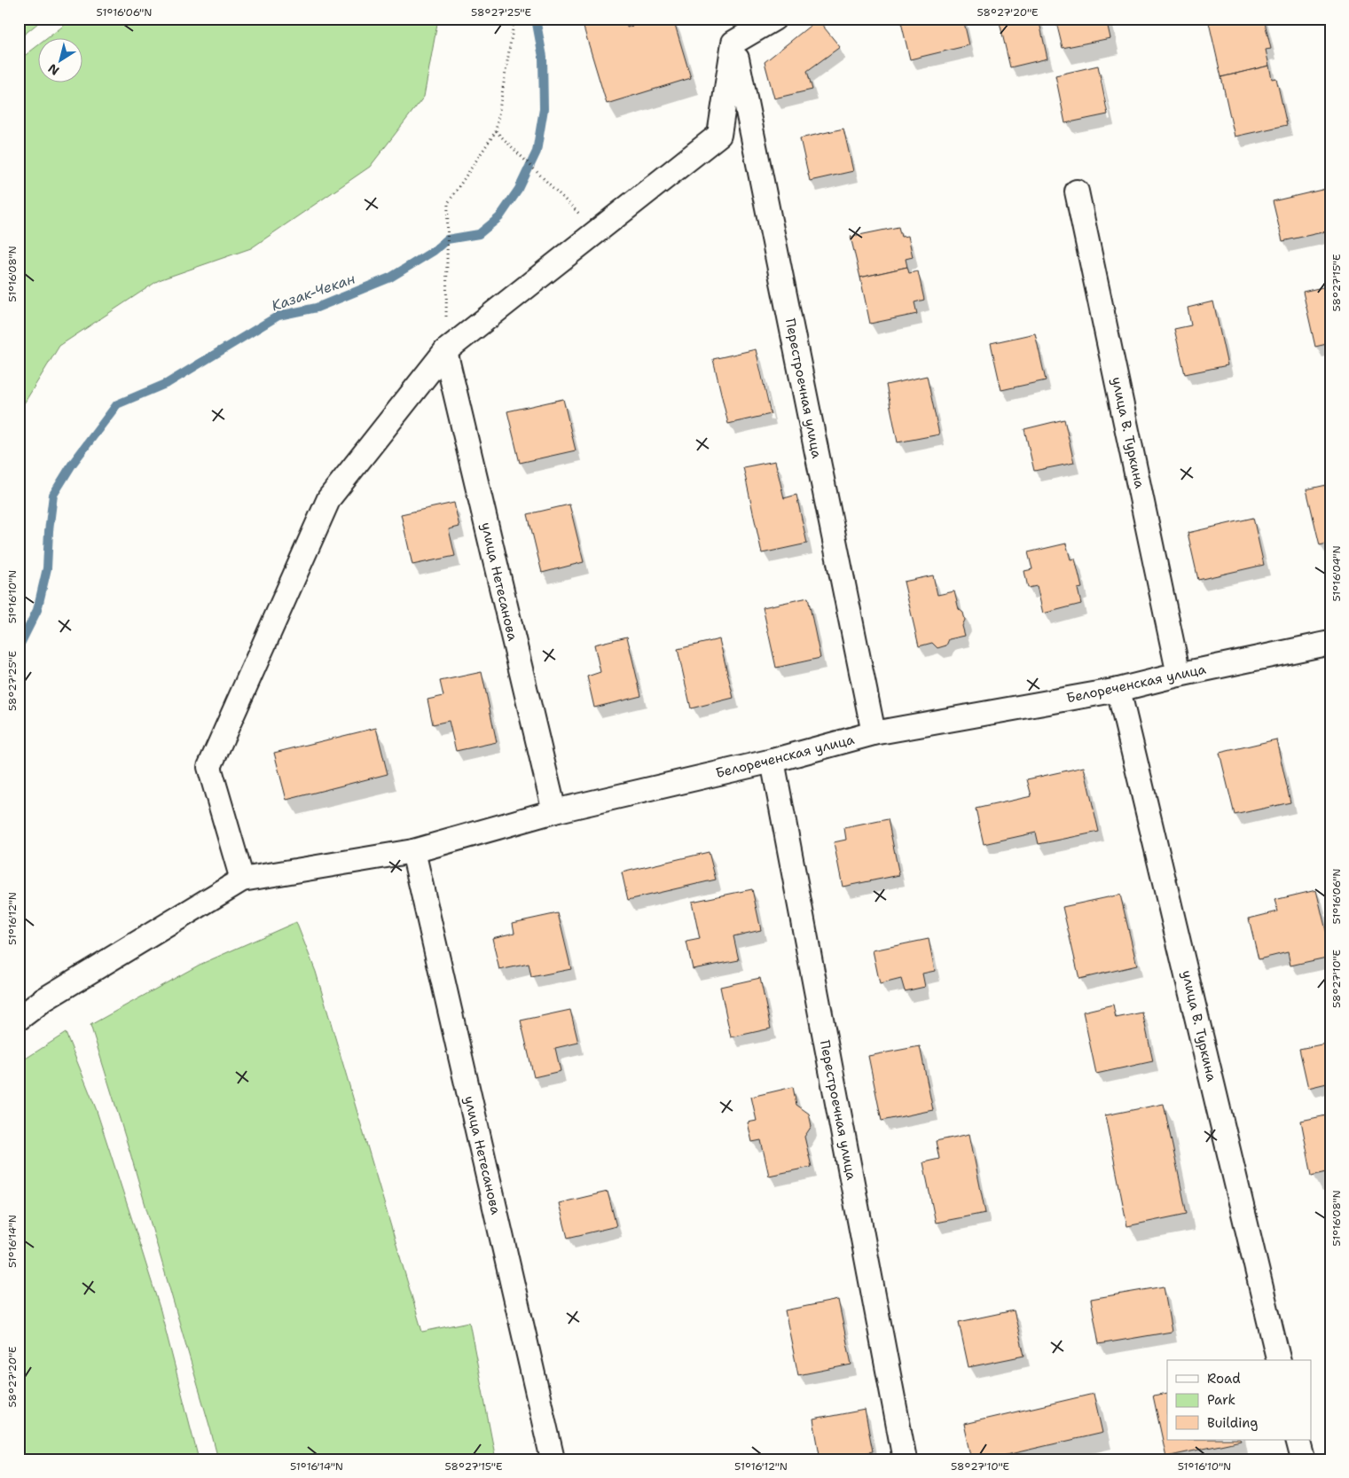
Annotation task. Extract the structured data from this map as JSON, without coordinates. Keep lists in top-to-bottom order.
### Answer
{
  "streets": {
    "street": [
      "Перестроечная улица",
      "улица В. Туркина",
      "улица Нетесанова",
      "Белореченская улица"
    ]
  },
  "crossings": [
    ["Перестроечная улица", "Белореченская улица"],
    ["улица В. Туркина", "Белореченская улица"],
    ["улица Нетесанова", "Белореченская улица"]
  ],
  "water": ["Казак-Чекан"],
  "legend": ["Road", "Park", "Building"],
  "north": "bottom left",
  "coordinates": [
    "51°16'06\"N",
    "58°27'25\"E",
    "58°27'20\"E",
    "51°16'08\"N",
    "58°27'15\"E",
    "51°16'04\"N",
    "51°16'10\"N",
    "51°16'12\"N",
    "58°27'10\"E",
    "51°16'14\"N"
  ]
}
